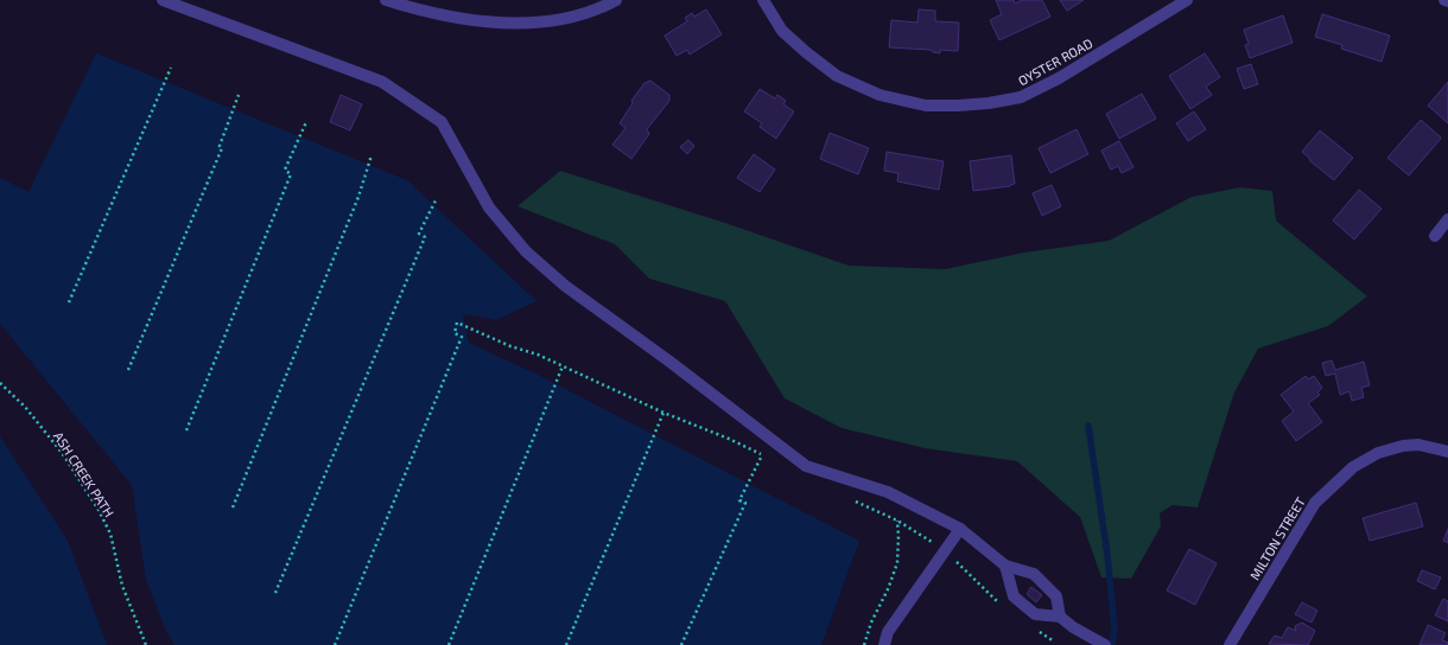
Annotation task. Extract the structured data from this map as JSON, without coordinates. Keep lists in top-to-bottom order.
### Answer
{
  "streets": {
    "street": ["OYSTER ROAD", "MILTON STREET"],
    "path": ["ASH CREEK PATH"]
  }
}
